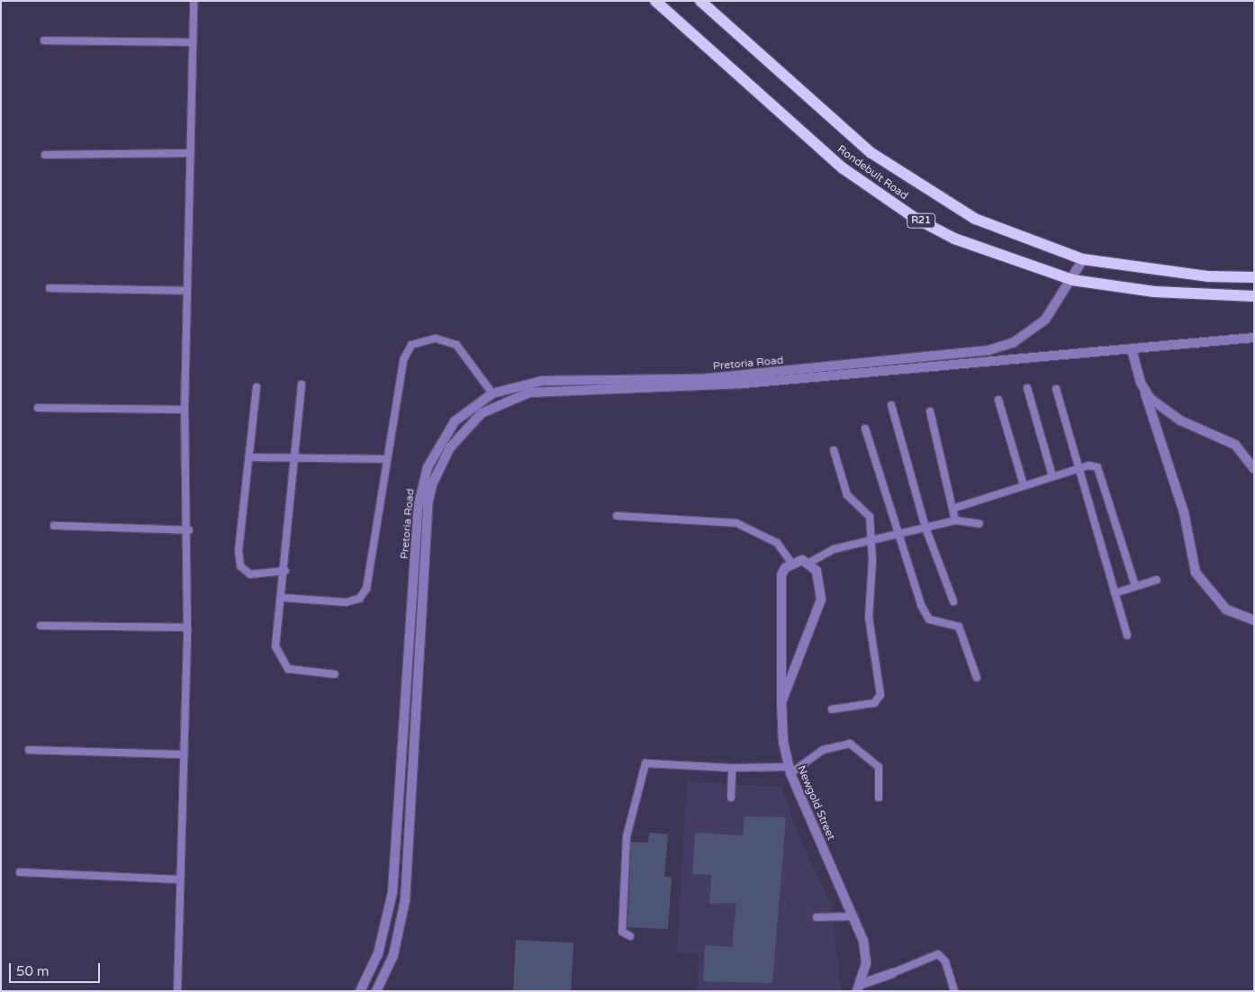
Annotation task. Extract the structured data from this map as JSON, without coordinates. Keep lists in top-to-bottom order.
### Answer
{
  "streets": {
    "main road": ["Rondebult Road", "R21"],
    "street": ["Pretoria Road", "Newgold Street"]
  },
  "scale_bar": "50 m"
}
